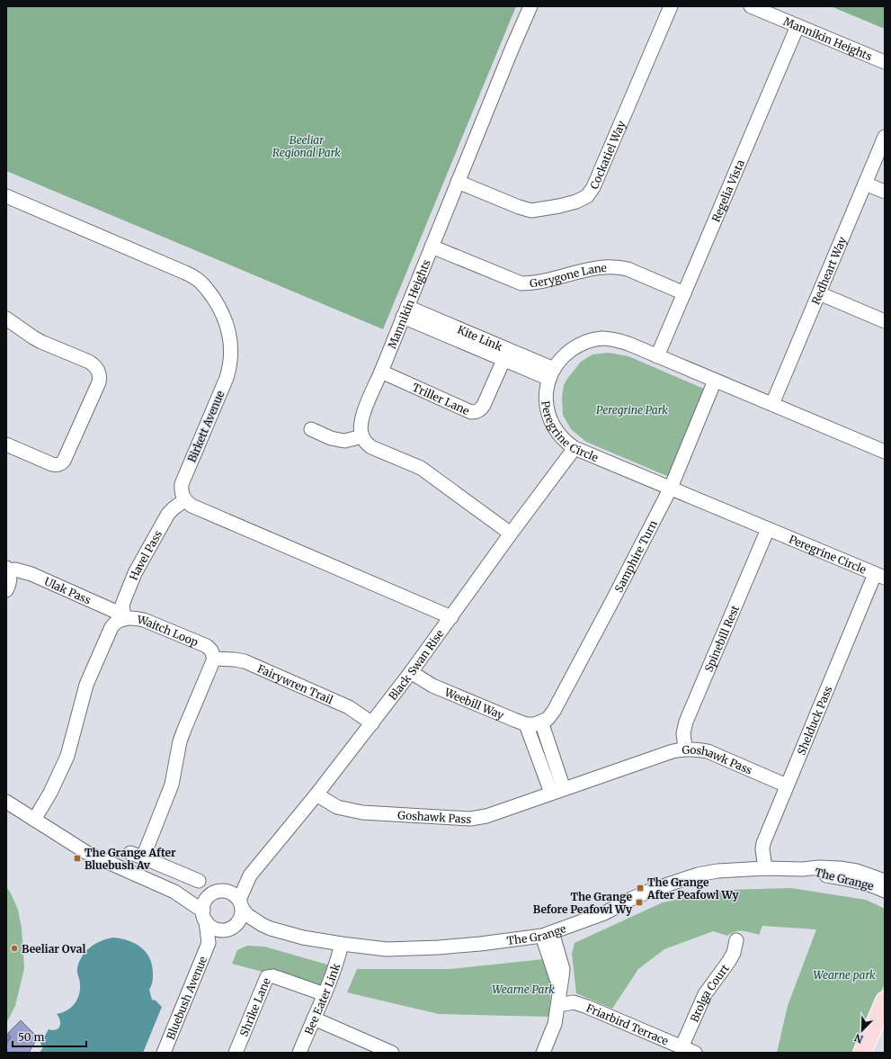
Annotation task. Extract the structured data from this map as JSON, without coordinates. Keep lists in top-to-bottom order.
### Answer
{
  "streets": {
    "street": [
      "Mannikin Heights",
      "Cockatiel Way",
      "Regelia Vista",
      "Redheart Way",
      "Gerygone Lane",
      "Kite Link",
      "Triller Lane",
      "Birkett Avenue",
      "Peregrine Circle",
      "Havel Pass",
      "Samphire Turn",
      "Ulak Pass",
      "Waitch Loop",
      "Spinebill Rest",
      "Black Swan Rise",
      "Fairywren Trail",
      "Weebill Way",
      "Shelduck Pass",
      "Goshawk Pass",
      "The Grange",
      "Brolga Court",
      "Bluebush Avenue",
      "Bee Eater Link",
      "Shrike Lane",
      "Friarbird Terrace"
    ]
  },
  "crossings": [
    ["Mannikin Heights", "Cockatiel Way"],
    ["Mannikin Heights", "Regelia Vista"],
    ["Mannikin Heights", "Gerygone Lane"],
    ["Mannikin Heights", "Kite Link"],
    ["Mannikin Heights", "Triller Lane"],
    ["Regelia Vista", "Gerygone Lane"],
    ["Regelia Vista", "Peregrine Circle"],
    ["Redheart Way", "Peregrine Circle"],
    ["Kite Link", "Triller Lane"],
    ["Kite Link", "Peregrine Circle"],
    ["Birkett Avenue", "Havel Pass"],
    ["Peregrine Circle", "Samphire Turn"],
    ["Peregrine Circle", "Spinebill Rest"],
    ["Peregrine Circle", "Black Swan Rise"],
    ["Peregrine Circle", "Shelduck Pass"],
    ["Havel Pass", "Ulak Pass"],
    ["Havel Pass", "Waitch Loop"],
    ["Ulak Pass", "Waitch Loop"],
    ["Waitch Loop", "Fairywren Trail"],
    ["Spinebill Rest", "Goshawk Pass"],
    ["Black Swan Rise", "Fairywren Trail"],
    ["Black Swan Rise", "Weebill Way"],
    ["Black Swan Rise", "Goshawk Pass"],
    ["Black Swan Rise", "The Grange"],
    ["Black Swan Rise", "Bluebush Avenue"],
    ["Shelduck Pass", "Goshawk Pass"],
    ["Shelduck Pass", "The Grange"],
    ["The Grange", "Bluebush Avenue"],
    ["The Grange", "Bee Eater Link"],
    ["Brolga Court", "Friarbird Terrace"],
    ["Bee Eater Link", "Shrike Lane"]
  ],
  "parks": [
    "Beeliar Regional Park",
    "Peregrine Park",
    "Wearne park",
    "Wearne Park"
  ],
  "places": {
    "transit": ["The Grange After Bluebush Av", "The Grange After Peafowl Wy", "The Grange Before Peafowl Wy"],
    "other": ["Beeliar Oval"]
  },
  "scale_bar": "50 m",
  "north": "bottom left"
}
